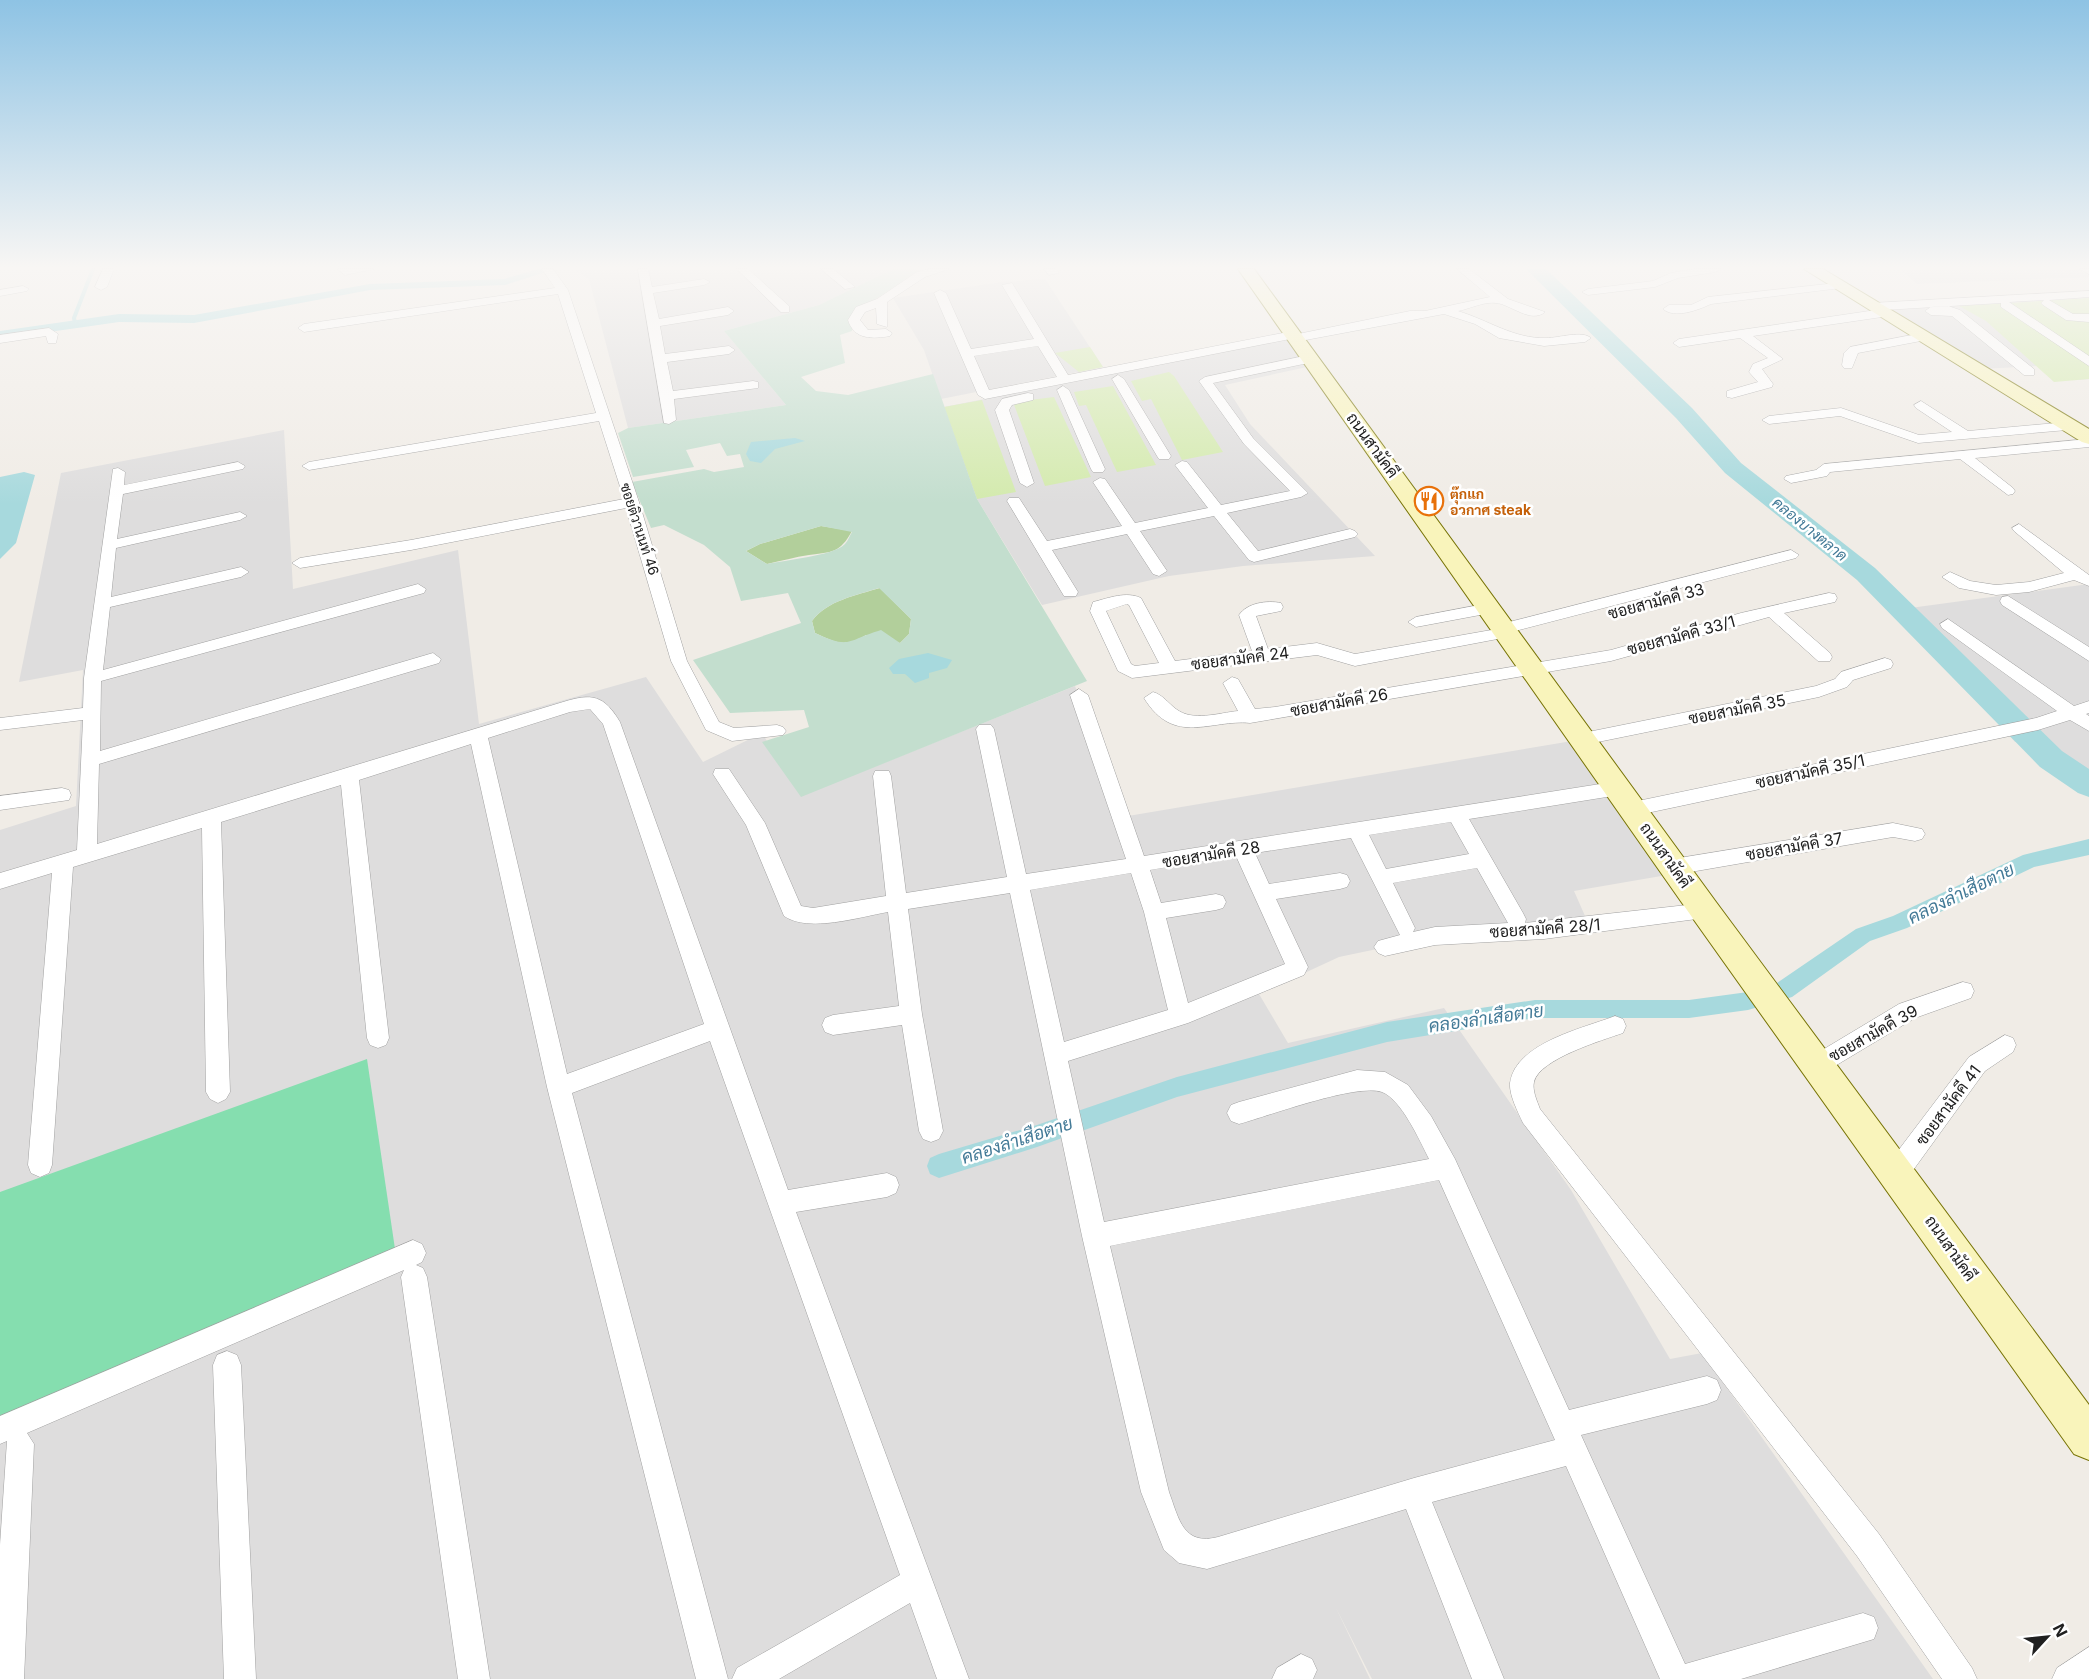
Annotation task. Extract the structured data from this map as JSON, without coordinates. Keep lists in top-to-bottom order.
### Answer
{
  "streets": {
    "main road": ["ถนนสามัคคี"],
    "street": [
      "ซอยติวานนท์ 46",
      "ซอยสามัคคี 33",
      "ซอยสามัคคี 33/1",
      "ซอยสามัคคี 24",
      "ซอยสามัคคี 26",
      "ซอยสามัคคี 35",
      "ซอยสามัคคี 35/1",
      "ซอยสามัคคี 37",
      "ซอยสามัคคี 28",
      "ซอยสามัคคี 28/1",
      "ซอยสามัคคี 39",
      "ซอยสามัคคี 41"
    ]
  },
  "crossings": [
    ["ถนนสามัคคี", "ซอยสามัคคี 33"],
    ["ถนนสามัคคี", "ซอยสามัคคี 33/1"],
    ["ถนนสามัคคี", "ซอยสามัคคี 24"],
    ["ถนนสามัคคี", "ซอยสามัคคี 26"],
    ["ถนนสามัคคี", "ซอยสามัคคี 35"],
    ["ถนนสามัคคี", "ซอยสามัคคี 35/1"],
    ["ถนนสามัคคี", "ซอยสามัคคี 37"],
    ["ถนนสามัคคี", "ซอยสามัคคี 28"],
    ["ถนนสามัคคี", "ซอยสามัคคี 28/1"],
    ["ถนนสามัคคี", "ซอยสามัคคี 39"],
    ["ถนนสามัคคี", "ซอยสามัคคี 41"],
    ["ซอยสามัคคี 33", "ซอยสามัคคี 24"],
    ["ซอยสามัคคี 33/1", "ซอยสามัคคี 26"]
  ],
  "water": ["คลองบางตลาด", "คลองลำเสือตาย"],
  "places": {
    "restaurant": ["ตุ๊กแก อวกาศ steak"]
  },
  "north": "top right"
}
